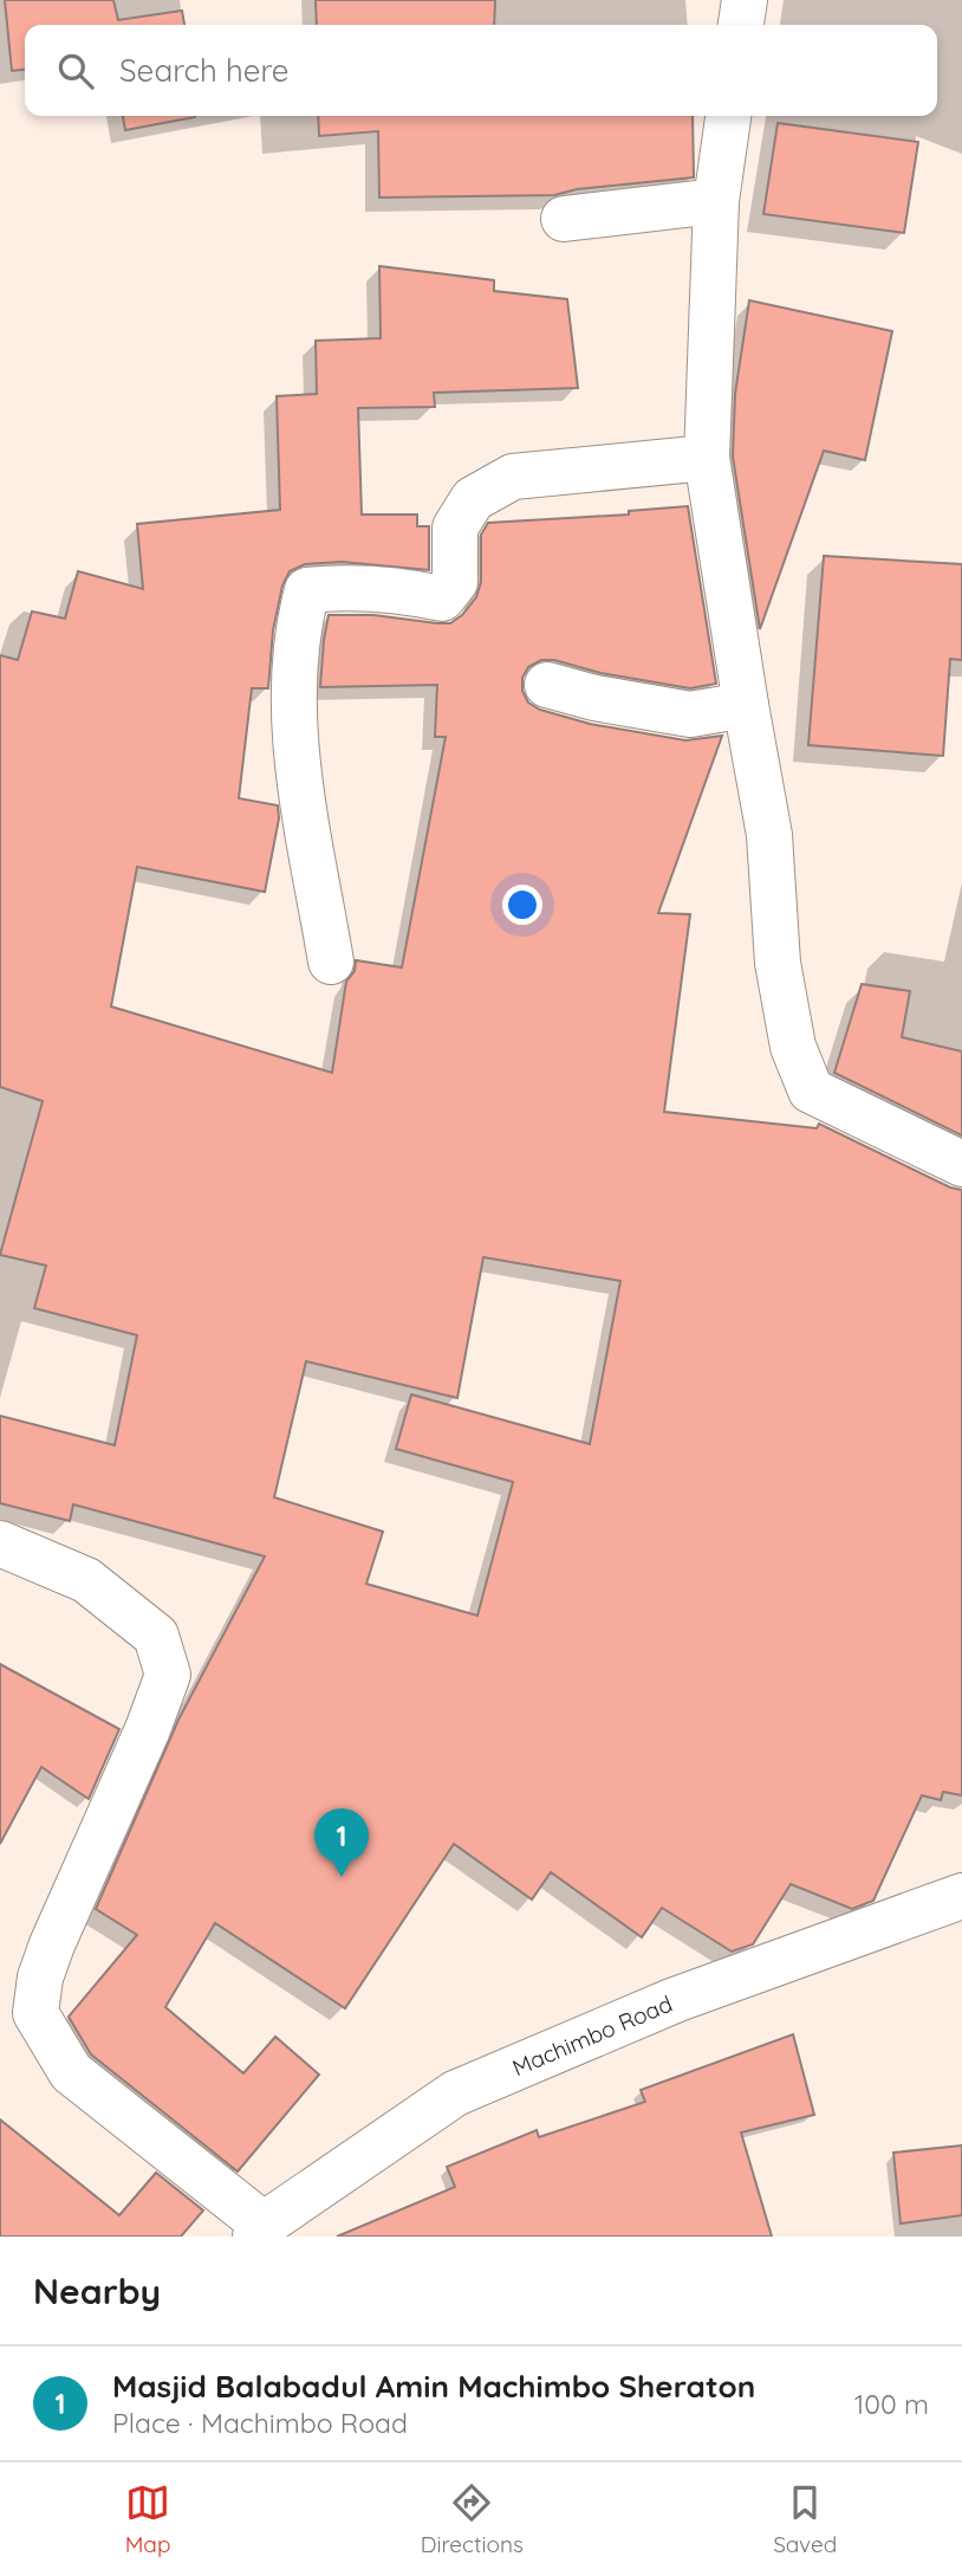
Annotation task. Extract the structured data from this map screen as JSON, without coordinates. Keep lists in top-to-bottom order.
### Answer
{
  "streets": {
    "street": ["Machimbo Road"]
  },
  "page": {
    "search": "Search here",
    "pins": "1",
    "heading": "Nearby",
    "list": [
      {
        "mark": "1",
        "name": "Masjid Balabadul Amin Machimbo Sheraton",
        "note": "Place · Machimbo Road",
        "value": "100 m"
      }
    ],
    "nav": ["Map", "Directions", "Saved"]
  }
}
